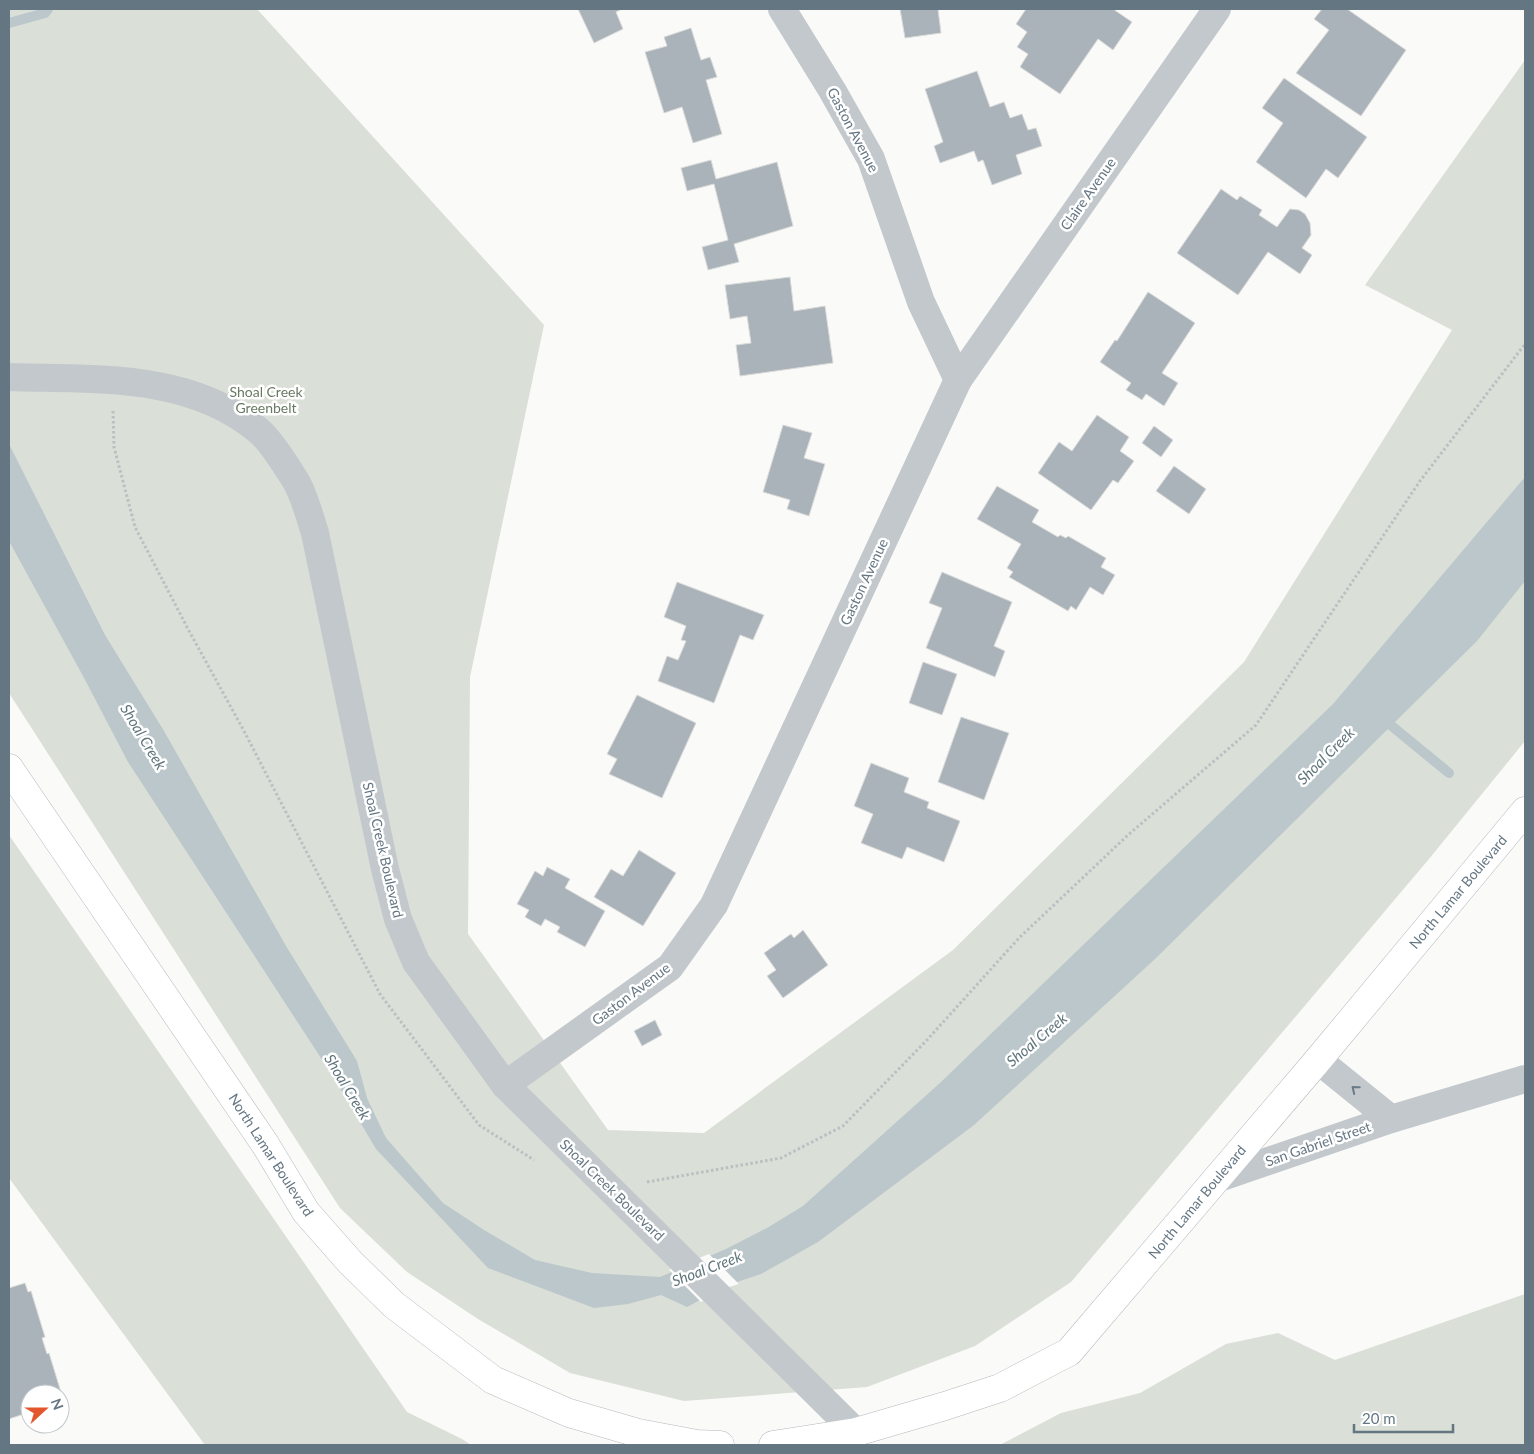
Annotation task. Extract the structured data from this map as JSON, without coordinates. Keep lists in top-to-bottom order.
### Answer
{
  "streets": {
    "main road": ["North Lamar Boulevard"],
    "street": [
      "Gaston Avenue",
      "Claire Avenue",
      "Shoal Creek Boulevard",
      "San Gabriel Street"
    ]
  },
  "crossings": [
    ["Gaston Avenue", "Claire Avenue"],
    ["Gaston Avenue", "Shoal Creek Boulevard"],
    ["Shoal Creek Boulevard", "North Lamar Boulevard"],
    ["North Lamar Boulevard", "San Gabriel Street"]
  ],
  "water": ["Shoal Creek"],
  "parks": ["Shoal Creek Greenbelt"],
  "scale_bar": "20 m",
  "north": "right"
}
